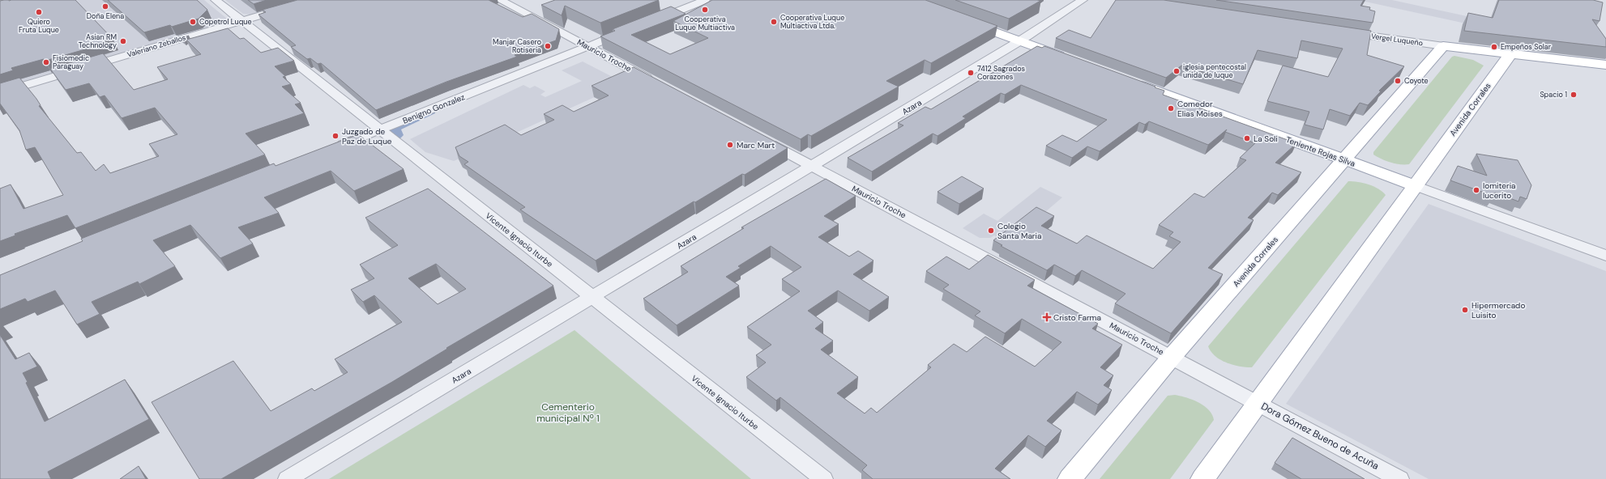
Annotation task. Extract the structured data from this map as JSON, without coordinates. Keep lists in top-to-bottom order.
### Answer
{
  "streets": {
    "main road": ["Vergel Luqueño", "Avenida Corrales", "Teniente Rojas Silva"],
    "street": [
      "Valeriano Zeballos",
      "Mauricio Troche",
      "Azara",
      "Benigno Gonzalez",
      "Vicente Ignacio Iturbe",
      "Dora Gómez Bueno de Acuña"
    ]
  },
  "crossings": [
    ["Vergel Luqueño", "Avenida Corrales"],
    ["Valeriano Zeballos", "Vicente Ignacio Iturbe"],
    ["Mauricio Troche", "Azara"],
    ["Mauricio Troche", "Benigno Gonzalez"],
    ["Mauricio Troche", "Avenida Corrales"],
    ["Mauricio Troche", "Dora Gómez Bueno de Acuña"],
    ["Azara", "Vicente Ignacio Iturbe"],
    ["Benigno Gonzalez", "Vicente Ignacio Iturbe"],
    ["Avenida Corrales", "Teniente Rojas Silva"],
    ["Avenida Corrales", "Dora Gómez Bueno de Acuña"]
  ],
  "parks": ["Cementerio municipal Nº 1"],
  "places": {
    "other": [
      "Doña Elena",
      "Cooperativa Luque Multiactiva",
      "Quiero Fruta Luque",
      "Copetrol Luque",
      "Cooperativa Luque Multiactiva Ltda.",
      "Asian RM Technology",
      "Manjar Casero Rotiseria",
      "Empeños Solar",
      "Fisiomedic Paraguay",
      "iglesia pentecostal unida de luque",
      "7412 Sagrados Corazones",
      "Coyote",
      "Spacio 1",
      "Comedor Elias Moises",
      "Juzgado de Paz de Luque",
      "La Soli",
      "Marc Mart",
      "lomiteria lucerito",
      "Colegio Santa Maria",
      "Hipermercado Luisito"
    ],
    "health": ["Cristo Farma"]
  }
}
